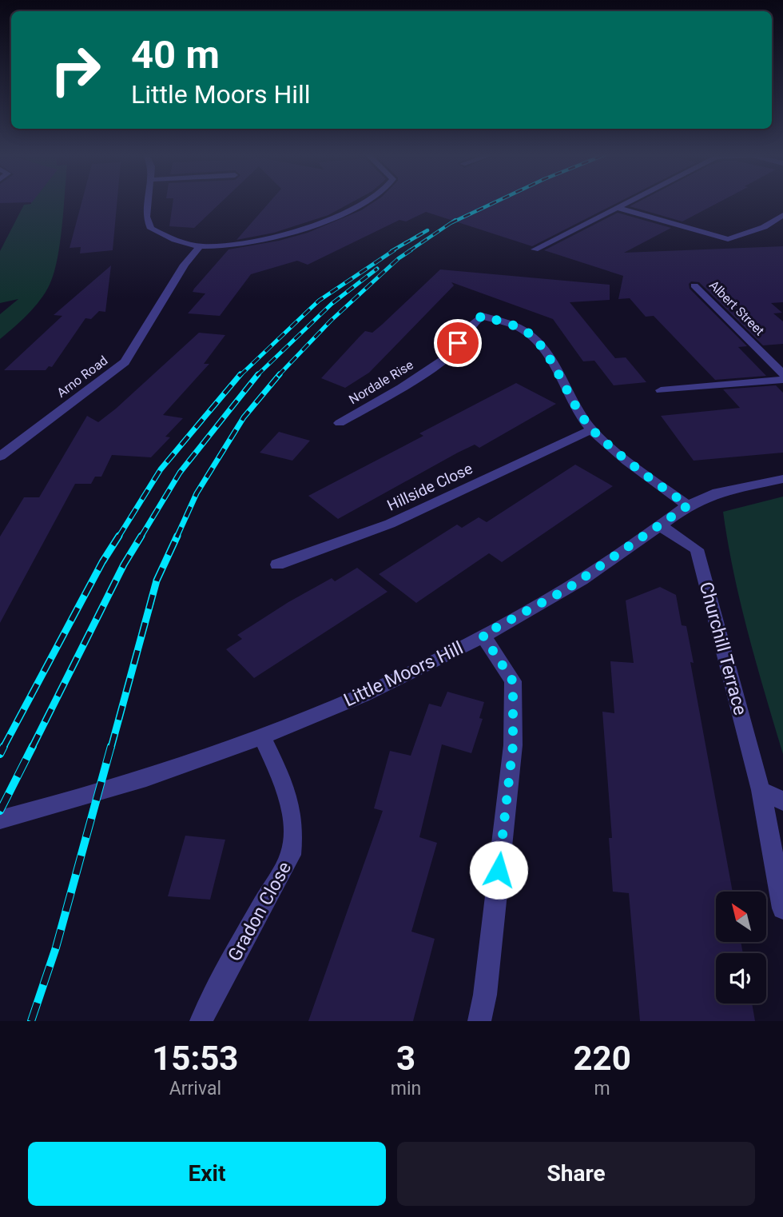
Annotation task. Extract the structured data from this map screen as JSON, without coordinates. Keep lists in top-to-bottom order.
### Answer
{
  "streets": {
    "street": [
      "Albert Street",
      "Arno Road",
      "Nordale Rise",
      "Hillside Close",
      "Churchill Terrace",
      "Little Moors Hill",
      "Gradon Close"
    ]
  },
  "crossings": [
    ["Nordale Rise", "Hillside Close"],
    ["Churchill Terrace", "Little Moors Hill"],
    ["Little Moors Hill", "Gradon Close"]
  ],
  "north": "top left",
  "page": {
    "turn": ["40 m", "Little Moors Hill"],
    "eta": [
      "15:53",
      "Arrival",
      "3",
      "min",
      "220",
      "m"
    ],
    "buttons": ["Exit", "Share"]
  }
}
